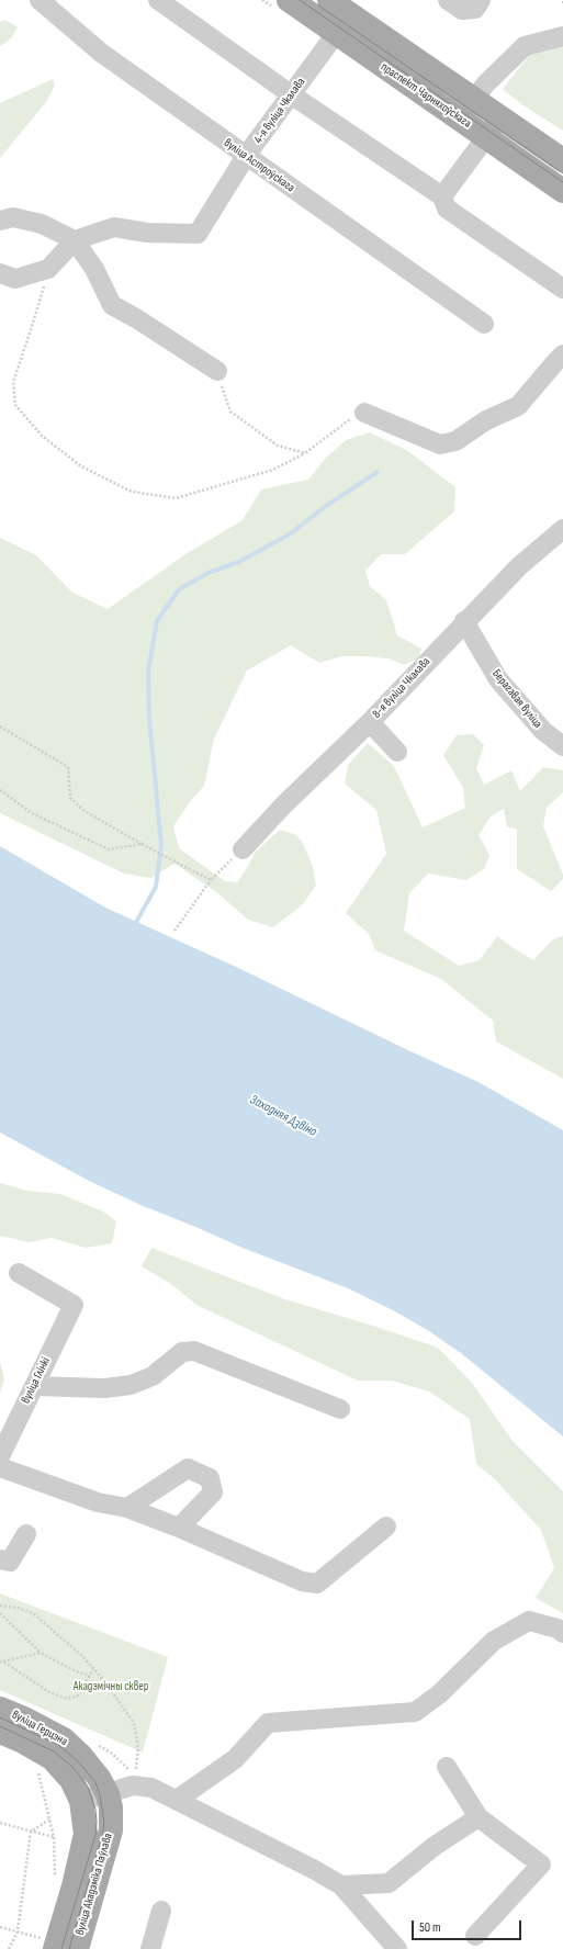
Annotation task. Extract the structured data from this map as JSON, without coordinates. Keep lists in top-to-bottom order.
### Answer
{
  "streets": {
    "main road": ["праспект Чарняхоўскага", "вуліца Герцэна", "вуліца Акадэміка Паўлава"],
    "street": [
      "4-я вуліца Чкалава",
      "вуліца Астроўскага",
      "8-я вуліца Чкалава",
      "Берагавая вуліца",
      "вуліца Глінкі"
    ]
  },
  "crossings": [
    ["праспект Чарняхоўскага", "4-я вуліца Чкалава"],
    ["4-я вуліца Чкалава", "вуліца Астроўскага"],
    ["8-я вуліца Чкалава", "Берагавая вуліца"],
    ["вуліца Герцэна", "вуліца Акадэміка Паўлава"]
  ],
  "water": ["Заходняя Дзвіна"],
  "parks": ["Акадэмічны сквер"],
  "scale_bar": "50 m"
}
